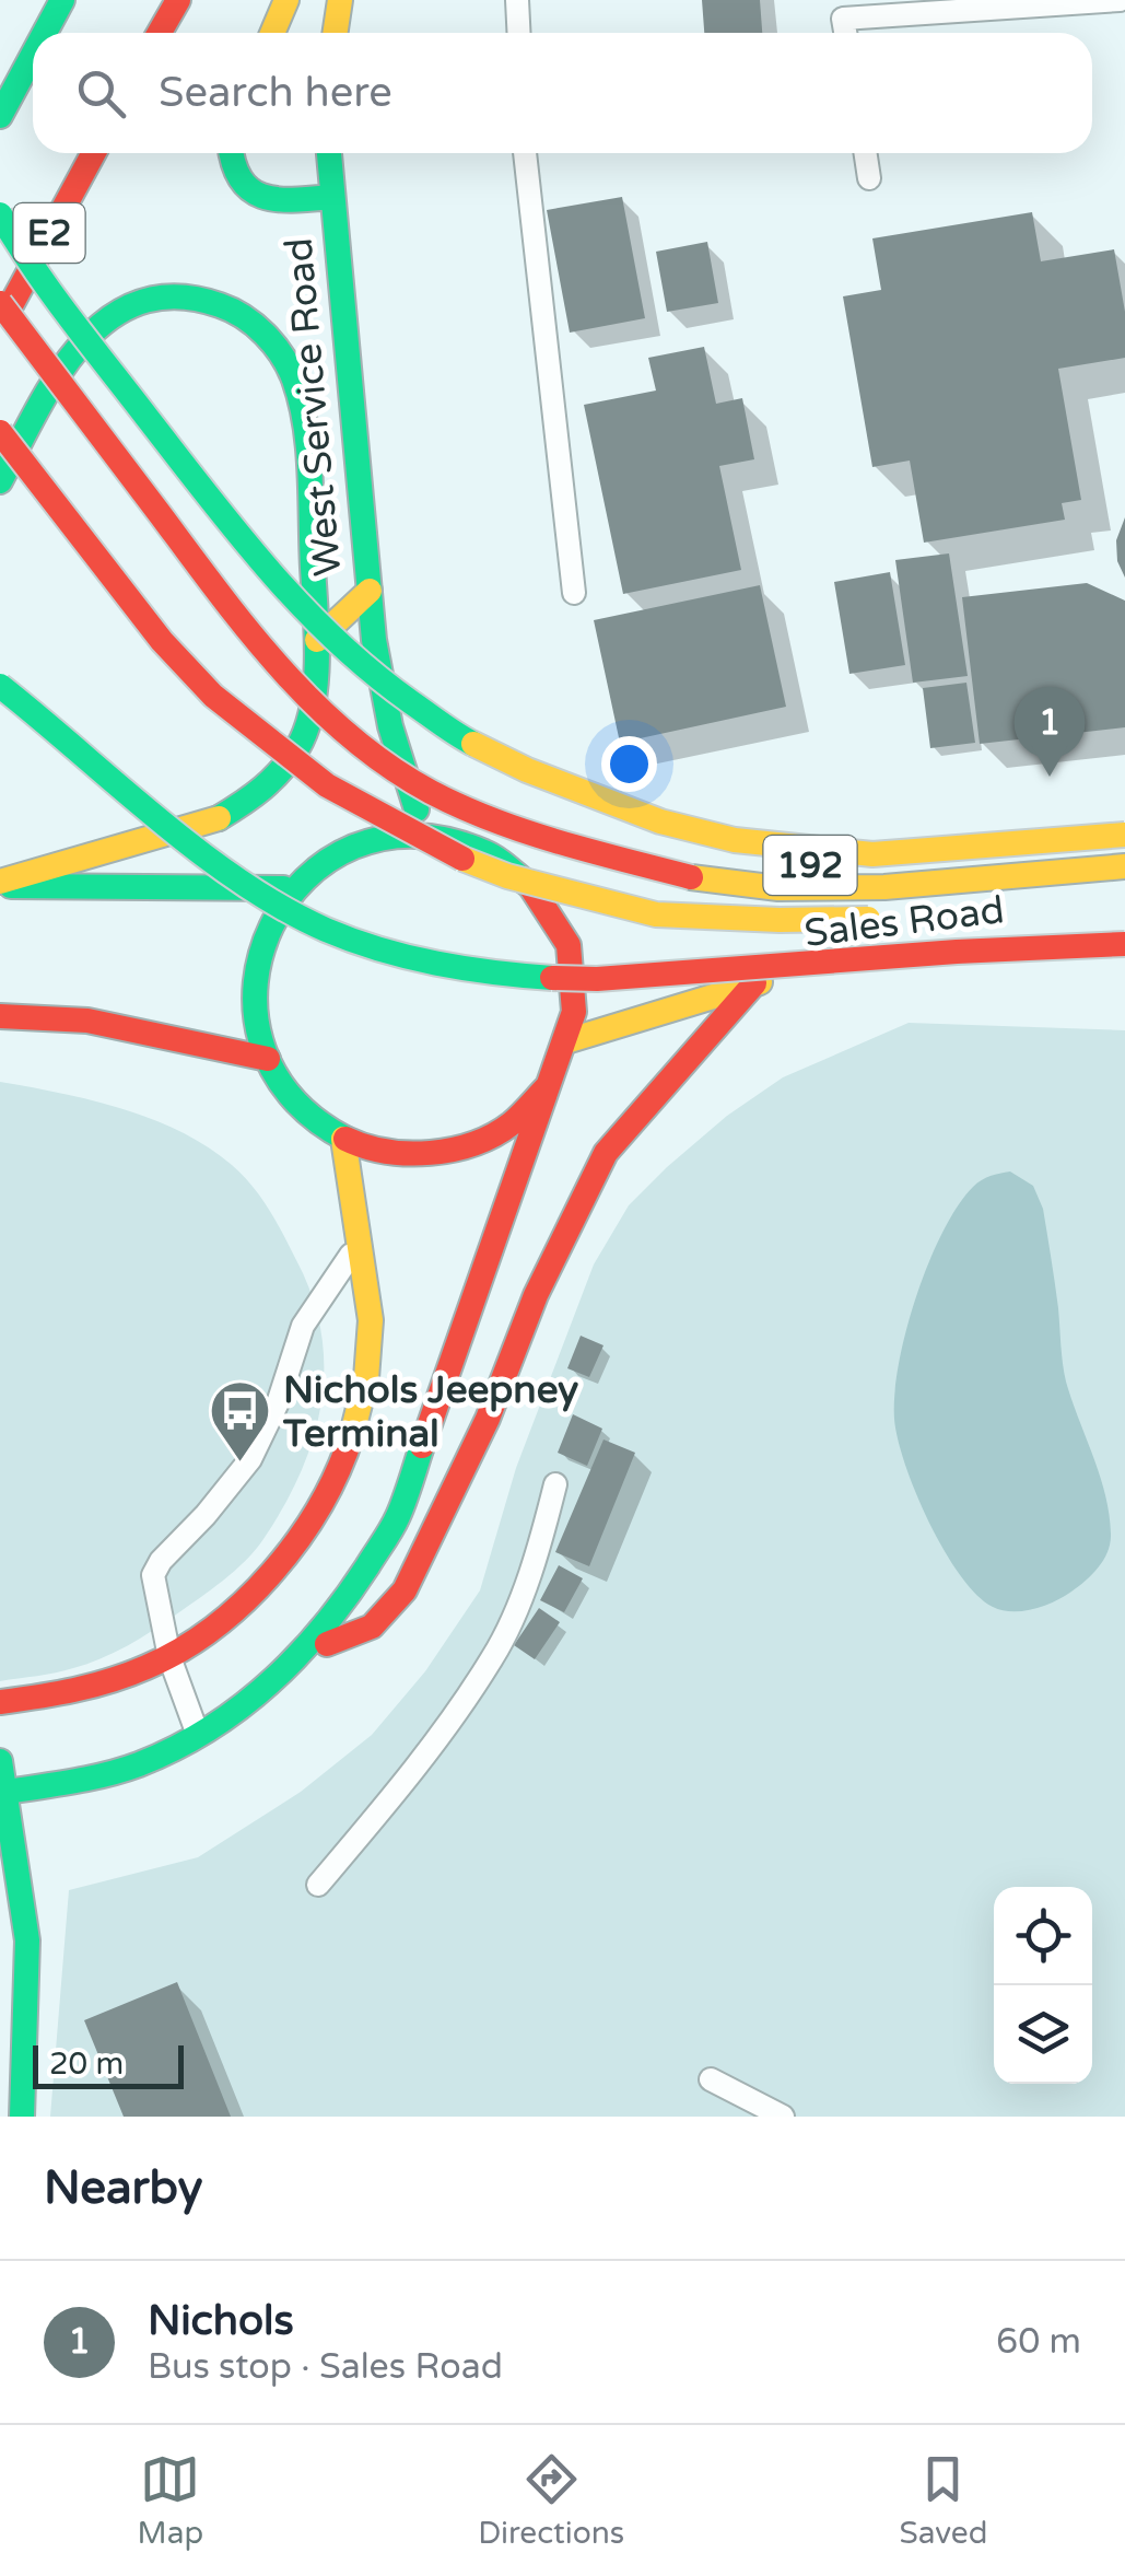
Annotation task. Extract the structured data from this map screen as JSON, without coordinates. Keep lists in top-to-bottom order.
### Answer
{
  "streets": {
    "main road": [
      "E2",
      "West Service Road",
      "192",
      "Sales Road"
    ]
  },
  "crossings": [
    ["West Service Road", "192"],
    ["West Service Road", "Sales Road"],
    ["192", "Sales Road"]
  ],
  "places": {
    "bus stop": ["Nichols Jeepney Terminal"]
  },
  "scale_bar": "20 m",
  "page": {
    "search": "Search here",
    "pins": "1",
    "scale": "20 m",
    "heading": "Nearby",
    "list": [
      {
        "mark": "1",
        "name": "Nichols",
        "note": "Bus stop · Sales Road",
        "value": "60 m"
      }
    ],
    "nav": ["Map", "Directions", "Saved"]
  }
}
